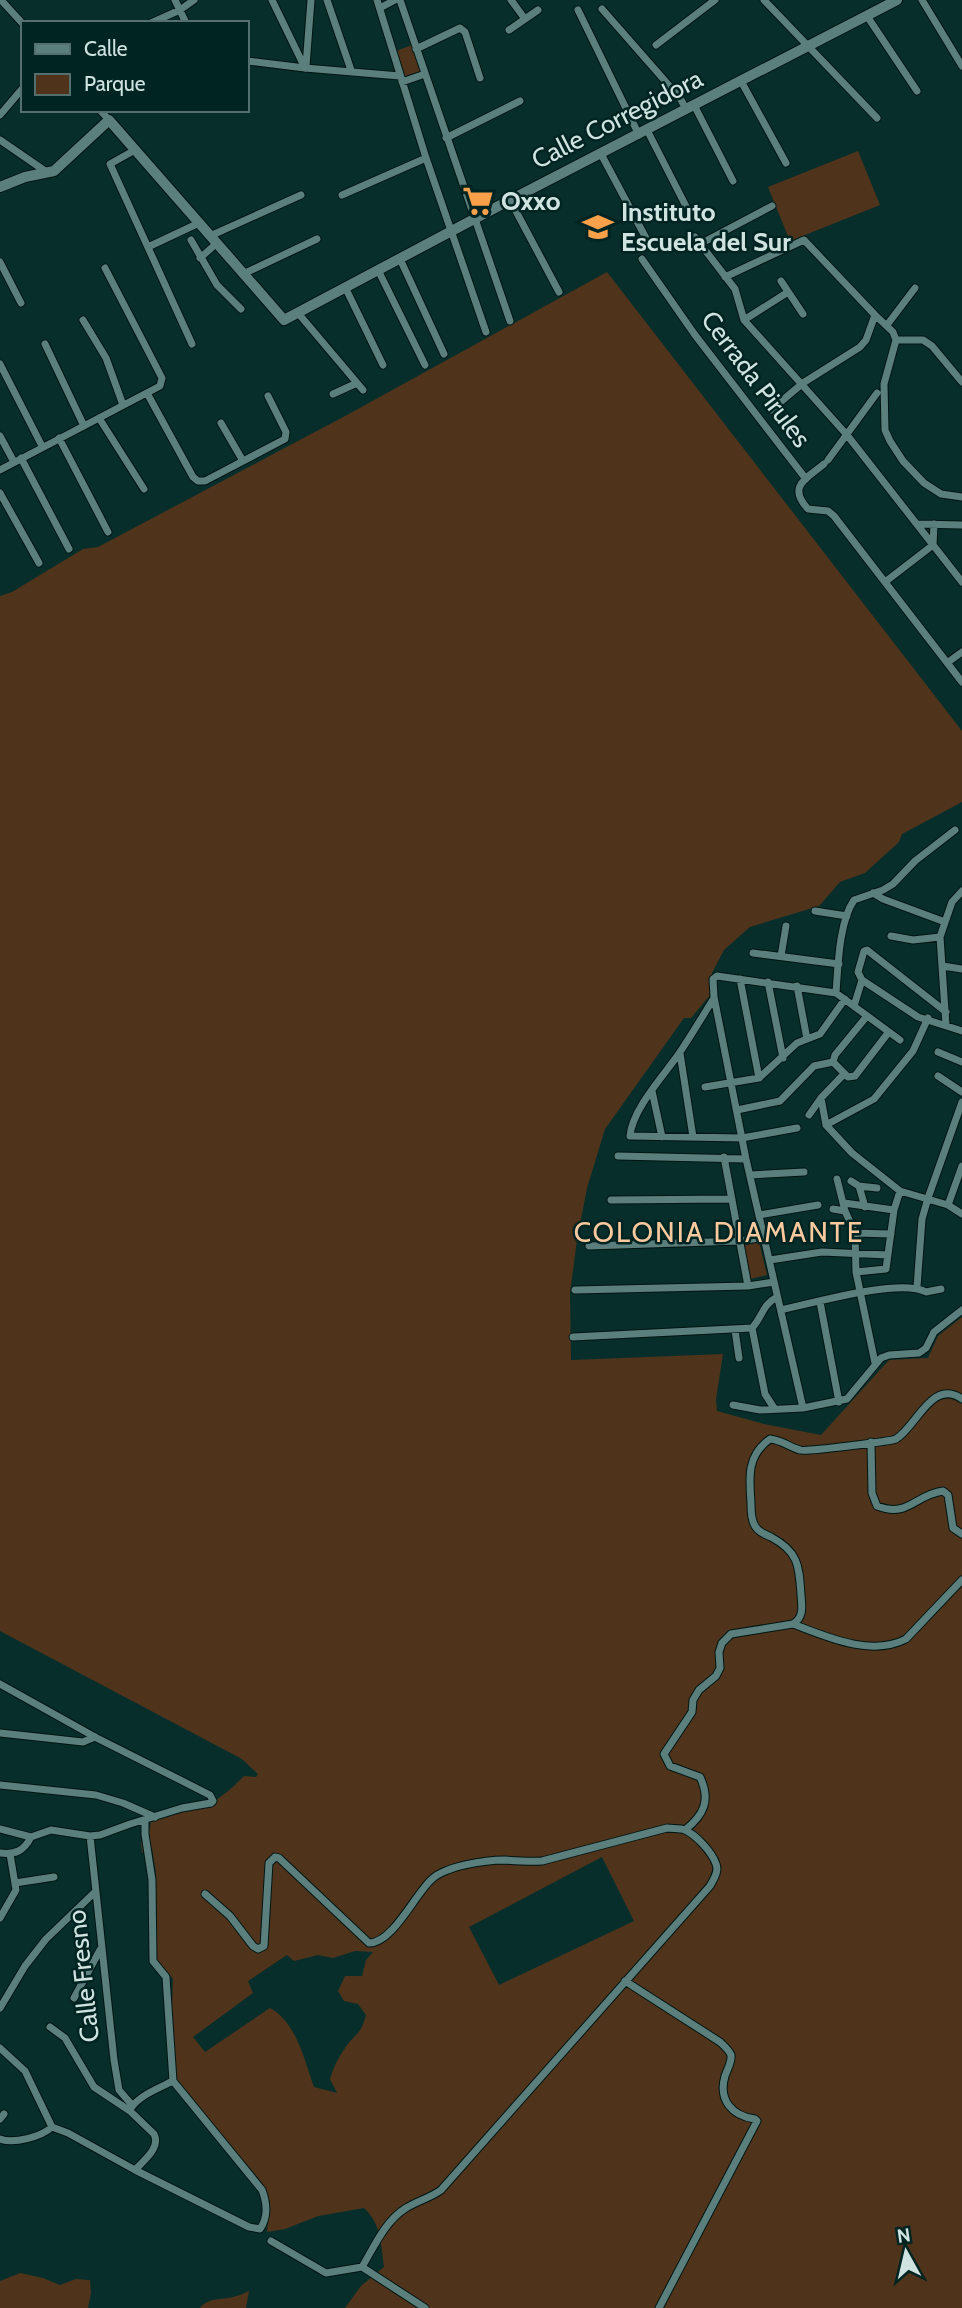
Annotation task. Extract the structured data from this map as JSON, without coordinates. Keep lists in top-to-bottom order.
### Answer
{
  "streets": {
    "street": ["Calle Corregidora", "Cerrada Pirules", "Calle Fresno"]
  },
  "districts": ["COLONIA DIAMANTE"],
  "places": {
    "supermarket": ["Oxxo"],
    "school or university": ["Instituto Escuela del Sur"]
  },
  "legend": ["Calle", "Parque"],
  "north": "top"
}
